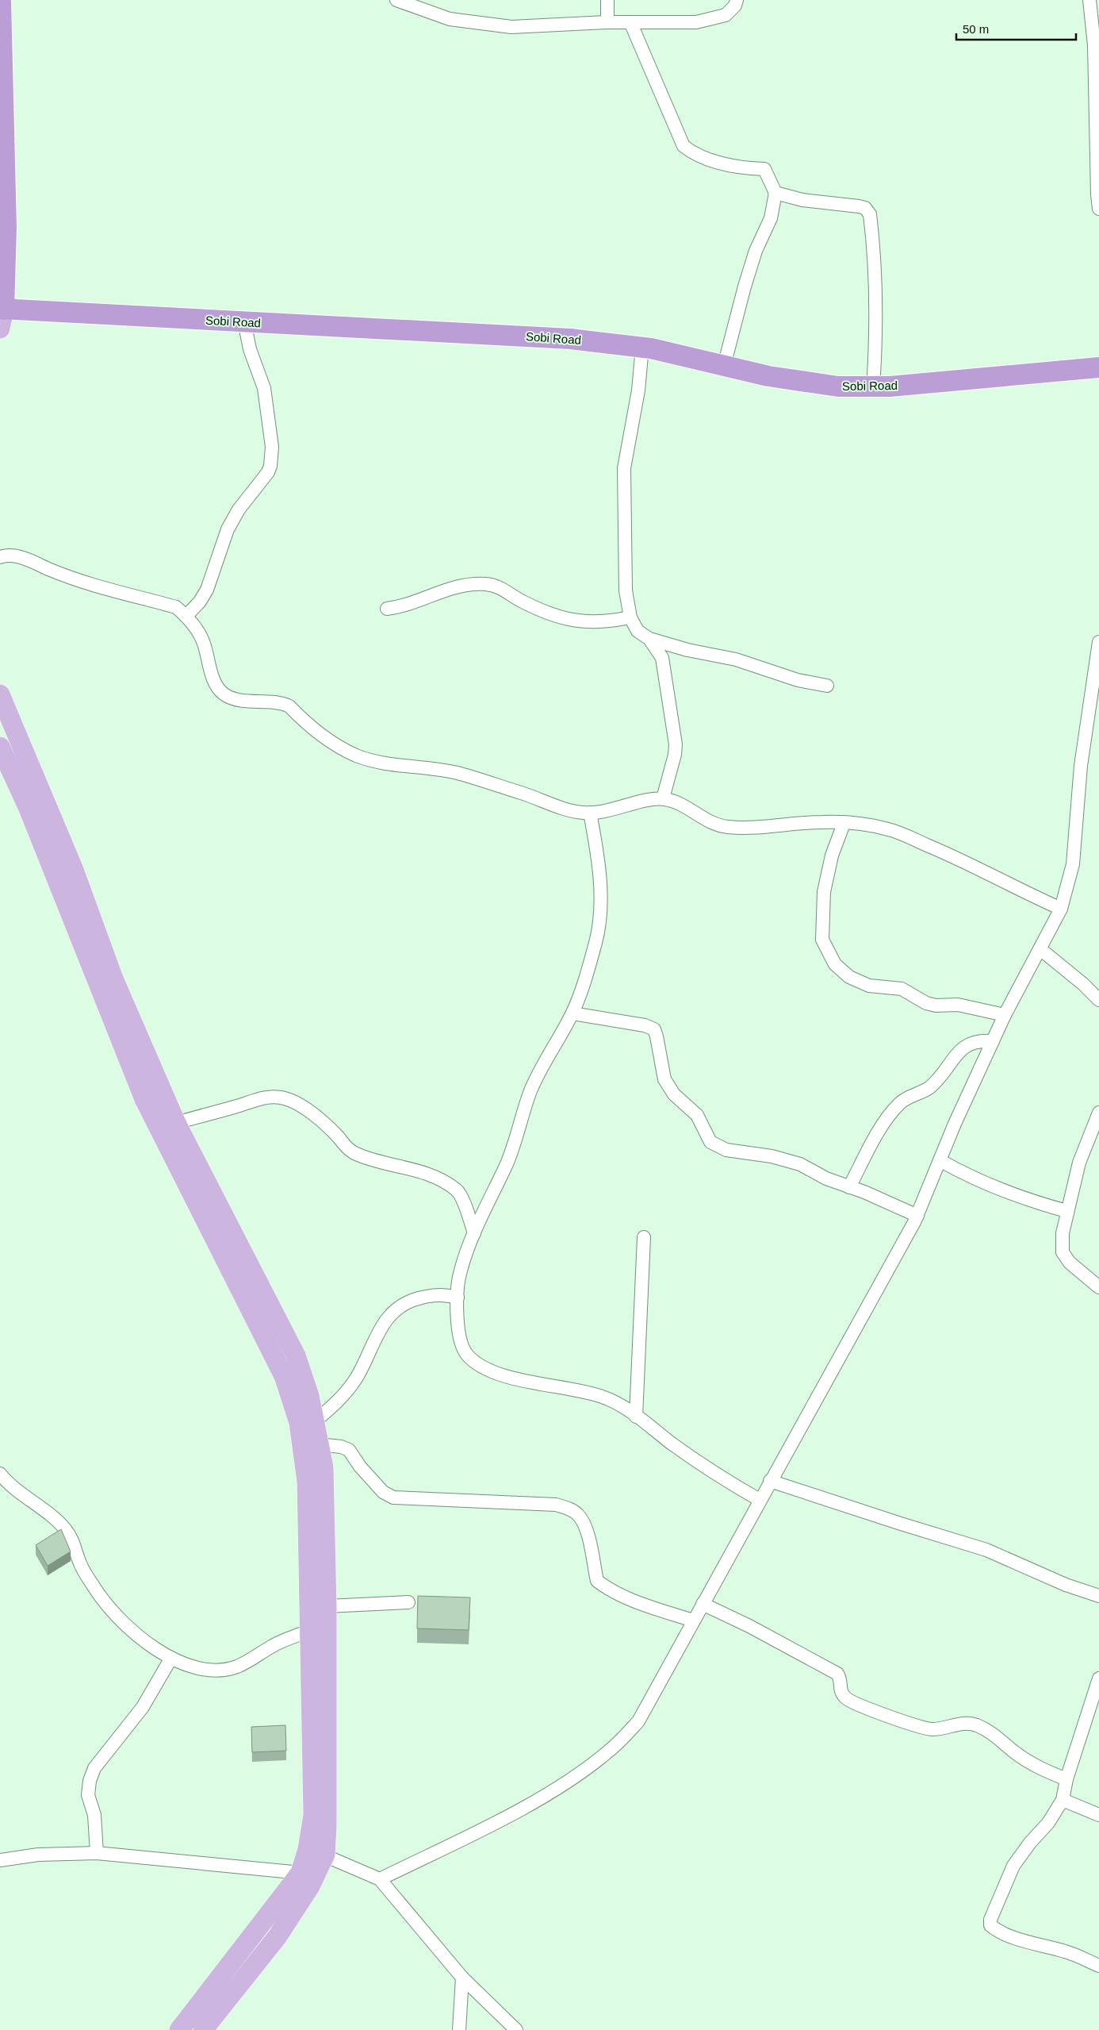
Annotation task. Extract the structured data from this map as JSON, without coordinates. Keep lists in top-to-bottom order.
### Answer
{
  "streets": {
    "highway": ["Sobi Road"]
  },
  "scale_bar": "50 m"
}
